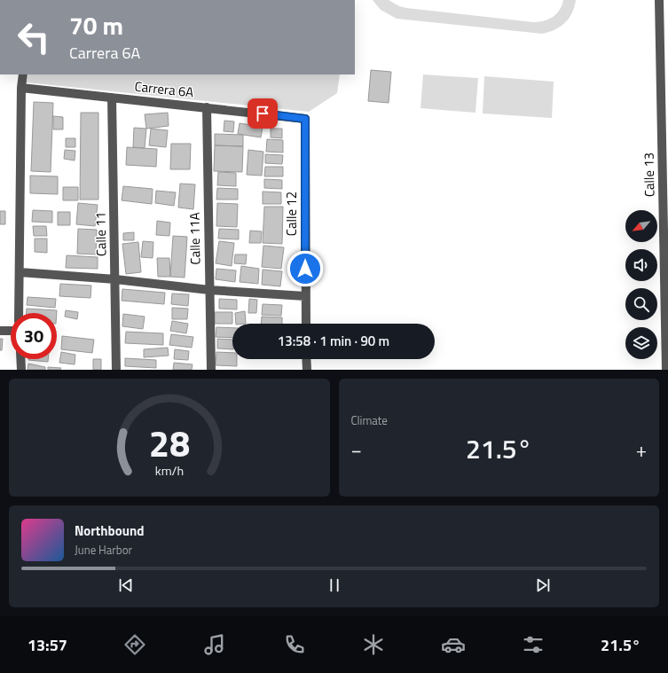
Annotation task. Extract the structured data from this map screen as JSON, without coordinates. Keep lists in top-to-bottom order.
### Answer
{
  "streets": {
    "street": [
      "Carrera 6A",
      "Calle 13",
      "Calle 12",
      "Calle 11",
      "Calle 11A"
    ]
  },
  "crossings": [
    ["Carrera 6A", "Calle 12"],
    ["Carrera 6A", "Calle 11"],
    ["Carrera 6A", "Calle 11A"]
  ],
  "north": "bottom left",
  "page": {
    "turn": ["70 m", "Carrera 6A"],
    "limit": "30",
    "trip": "13:58 · 1 min · 90 m",
    "tile": "Climate",
    "heat": ["−", "21.5°", "+"],
    "song": ["Northbound", "June Harbor"],
    "tabs": ["13:57", "21.5°"],
    "gauge": ["28", "km/h"]
  }
}
